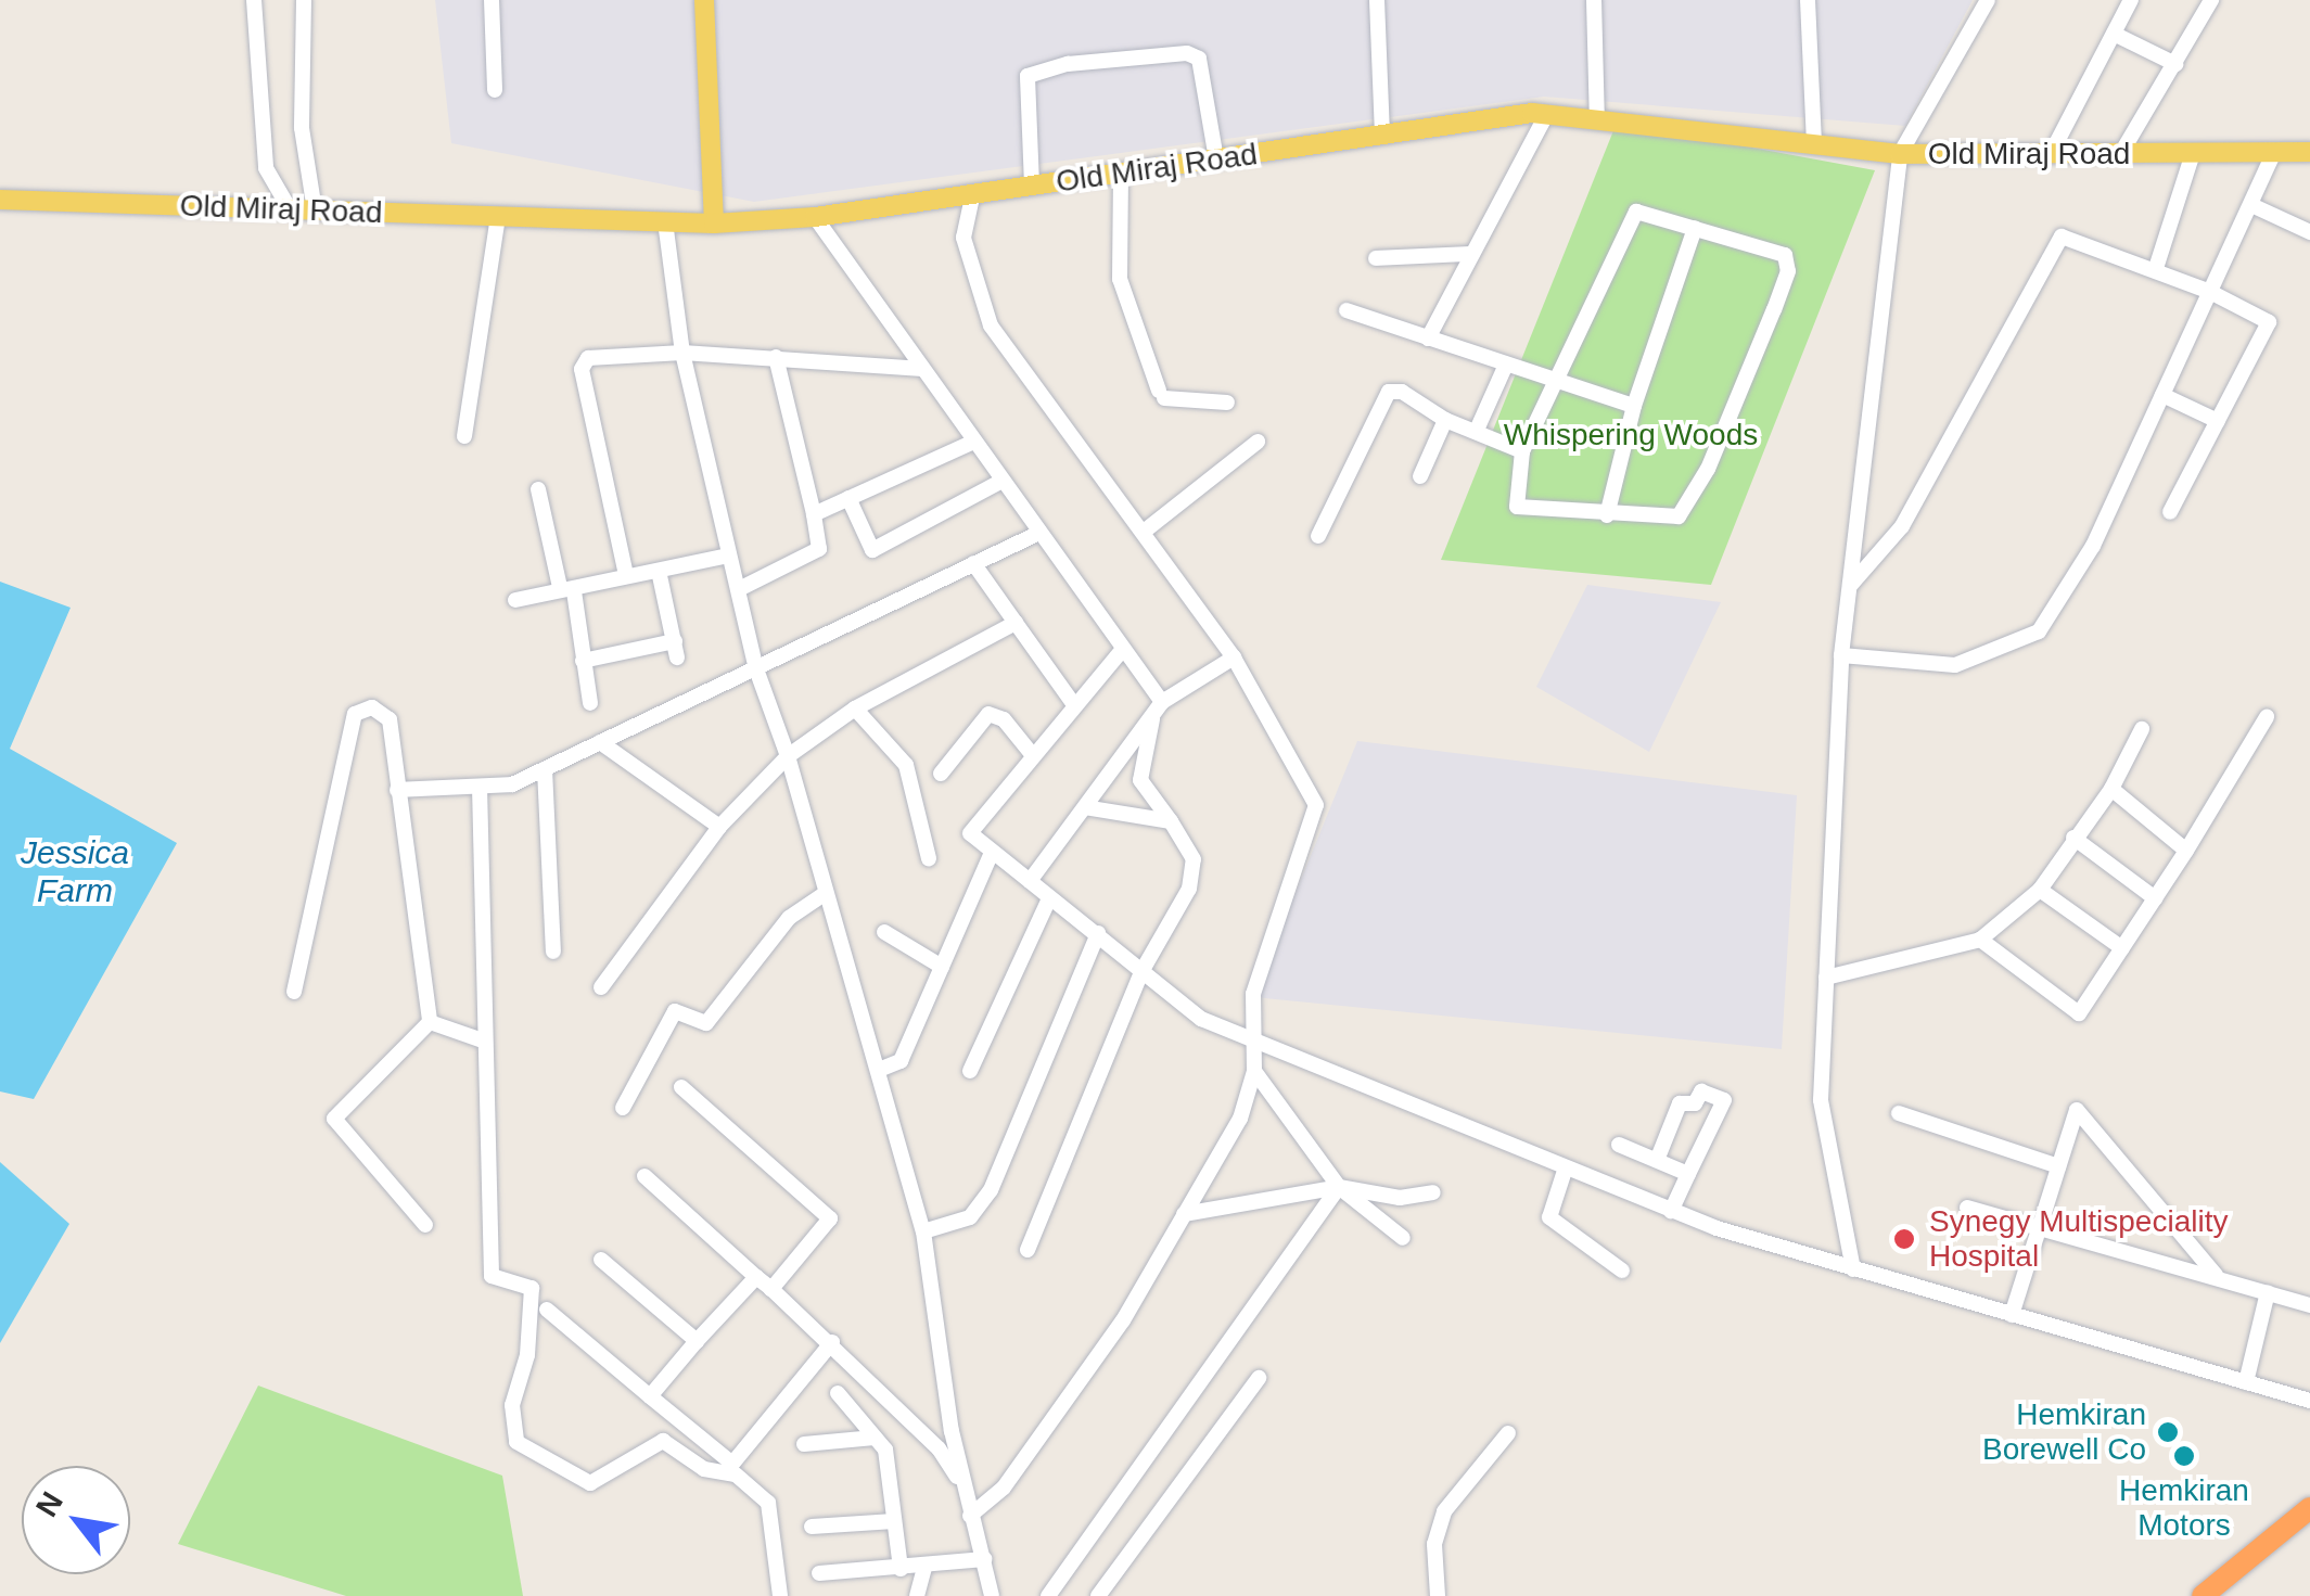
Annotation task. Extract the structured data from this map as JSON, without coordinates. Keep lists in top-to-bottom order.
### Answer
{
  "streets": {
    "main road": ["Old Miraj Road"]
  },
  "water": ["Jessica Farm"],
  "parks": ["Whispering Woods"],
  "places": ["Synegy Multispeciality Hospital", "Hemkiran Borewell Co", "Hemkiran Motors"],
  "north": "top left"
}
